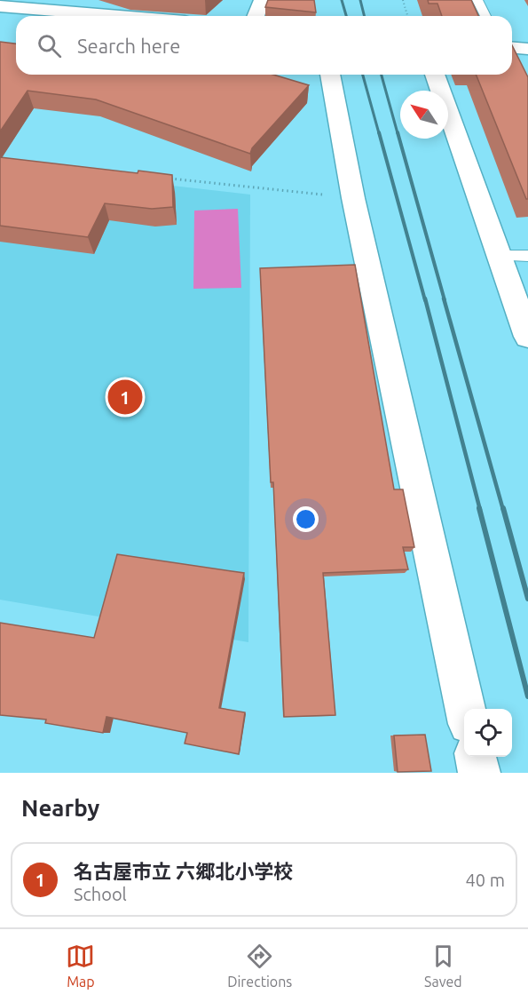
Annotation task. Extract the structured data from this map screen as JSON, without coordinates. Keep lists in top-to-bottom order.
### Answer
{
  "north": "top left",
  "page": {
    "search": "Search here",
    "pins": "1",
    "heading": "Nearby",
    "list": [
      {
        "mark": "1",
        "name": "名古屋市立 六郷北小学校",
        "note": "School",
        "value": "40 m"
      }
    ],
    "nav": ["Map", "Directions", "Saved"]
  }
}
